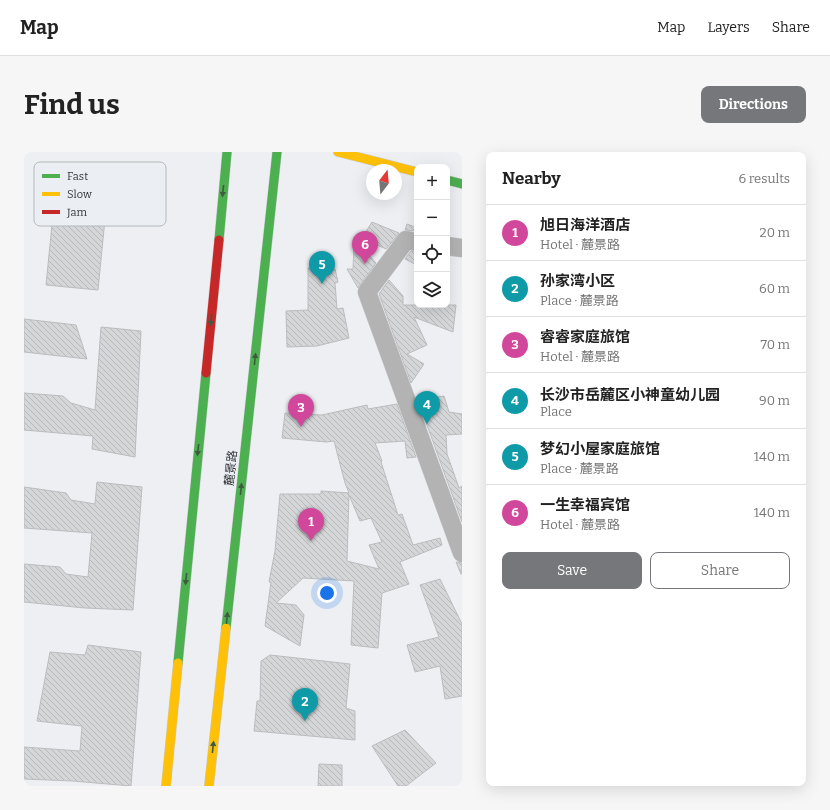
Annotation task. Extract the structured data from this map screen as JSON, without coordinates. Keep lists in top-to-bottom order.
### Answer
{
  "streets": {
    "main road": ["麓景路"]
  },
  "legend": ["Fast", "Slow", "Jam"],
  "north": "top",
  "page": {
    "header": "Map",
    "nav": ["Map", "Layers", "Share"],
    "buttons": [
      "Directions",
      ["Save", "Share"]
    ],
    "title": "Find us",
    "heading": ["Nearby", "6 results"],
    "map_buttons": ["+", "−"],
    "list": [
      {
        "mark": "1",
        "name": "旭日海洋酒店",
        "note": "Hotel · 麓景路",
        "value": "20 m"
      },
      {
        "mark": "2",
        "name": "孙家湾小区",
        "note": "Place · 麓景路",
        "value": "60 m"
      },
      {
        "mark": "3",
        "name": "睿睿家庭旅馆",
        "note": "Hotel · 麓景路",
        "value": "70 m"
      },
      {
        "mark": "4",
        "name": "长沙市岳麓区小神童幼儿园",
        "note": "Place",
        "value": "90 m"
      },
      {
        "mark": "5",
        "name": "梦幻小屋家庭旅馆",
        "note": "Place · 麓景路",
        "value": "140 m"
      },
      {
        "mark": "6",
        "name": "一生幸福宾馆",
        "note": "Hotel · 麓景路",
        "value": "140 m"
      }
    ],
    "pins": [
      "6",
      "5",
      "4",
      "3",
      "1",
      "2"
    ]
  }
}
